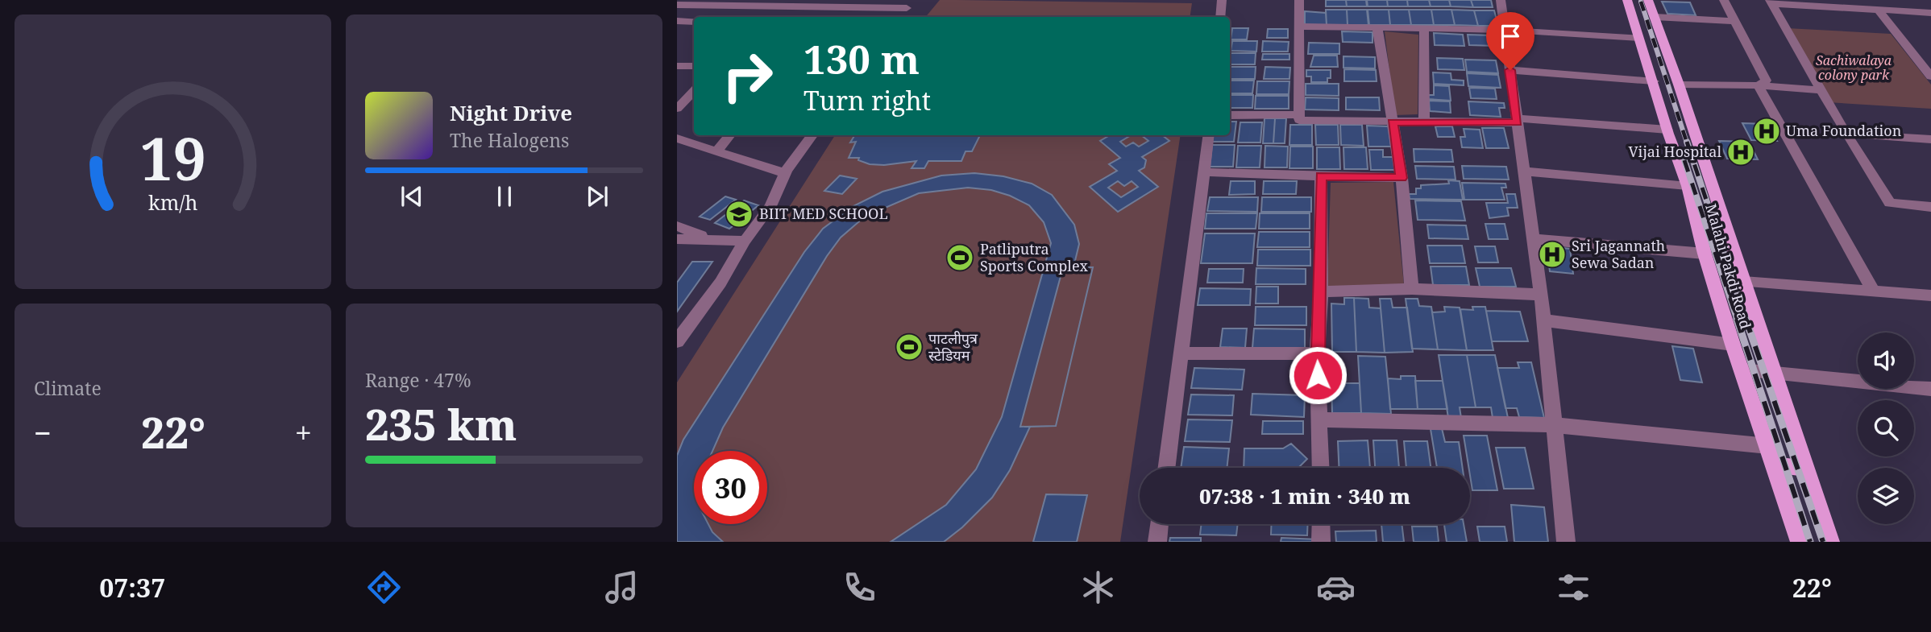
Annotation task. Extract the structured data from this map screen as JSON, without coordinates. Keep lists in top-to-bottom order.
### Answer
{
  "streets": {
    "main road": ["Malahi Pakdi Road"]
  },
  "parks": ["Sachiwalaya colony park"],
  "places": {
    "hospital": ["Uma Foundation", "Vijai Hospital", "Sri Jagannath Sewa Sadan"],
    "school or university": ["BIIT MED SCHOOL"],
    "sports": ["Patliputra Sports Complex", "पाटलीपुत्र स्टेडियम"]
  },
  "page": {
    "turn": ["130 m", "Turn right"],
    "song": ["Night Drive", "The Halogens"],
    "tile": [
      "Climate",
      ["Range · 47%", "235 km"]
    ],
    "heat": ["−", "22°", "+"],
    "limit": "30",
    "trip": "07:38 · 1 min · 340 m",
    "tabs": ["07:37", "22°"],
    "gauge": ["19", "km/h"]
  }
}
